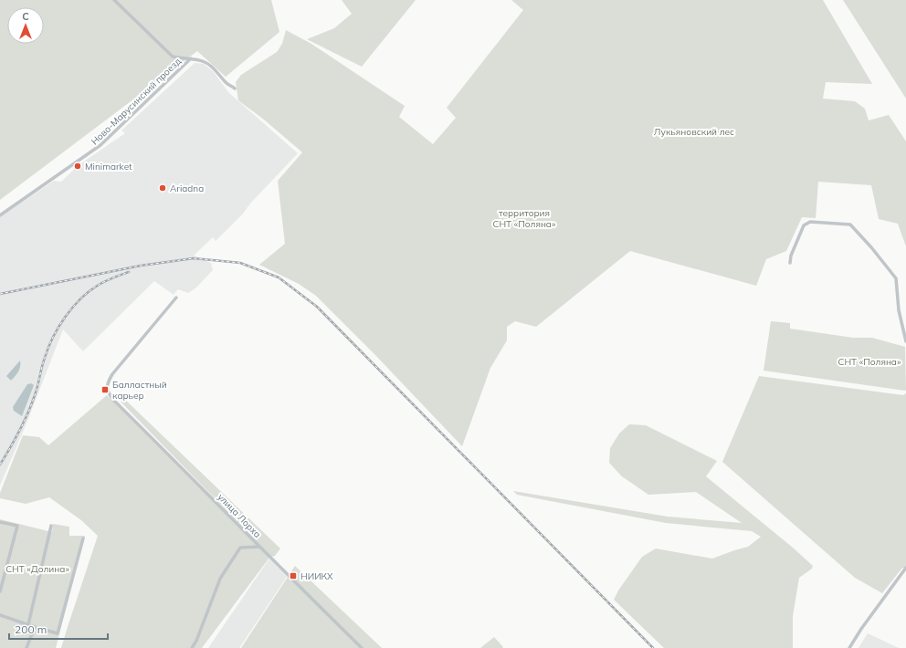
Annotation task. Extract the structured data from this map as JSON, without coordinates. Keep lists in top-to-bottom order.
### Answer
{
  "streets": {
    "street": ["Ново-Марусинский проезд", "улица Лорха"]
  },
  "parks": [
    "Лукьяновский лес",
    "территория СНТ «Поляна»",
    "СНТ «Поляна»",
    "СНТ «Долина»"
  ],
  "places": {
    "other": ["Minimarket", "Ariadna"],
    "transit": ["Балластный карьер", "НИИКХ"]
  },
  "scale_bar": "200 m",
  "north": "top"
}
